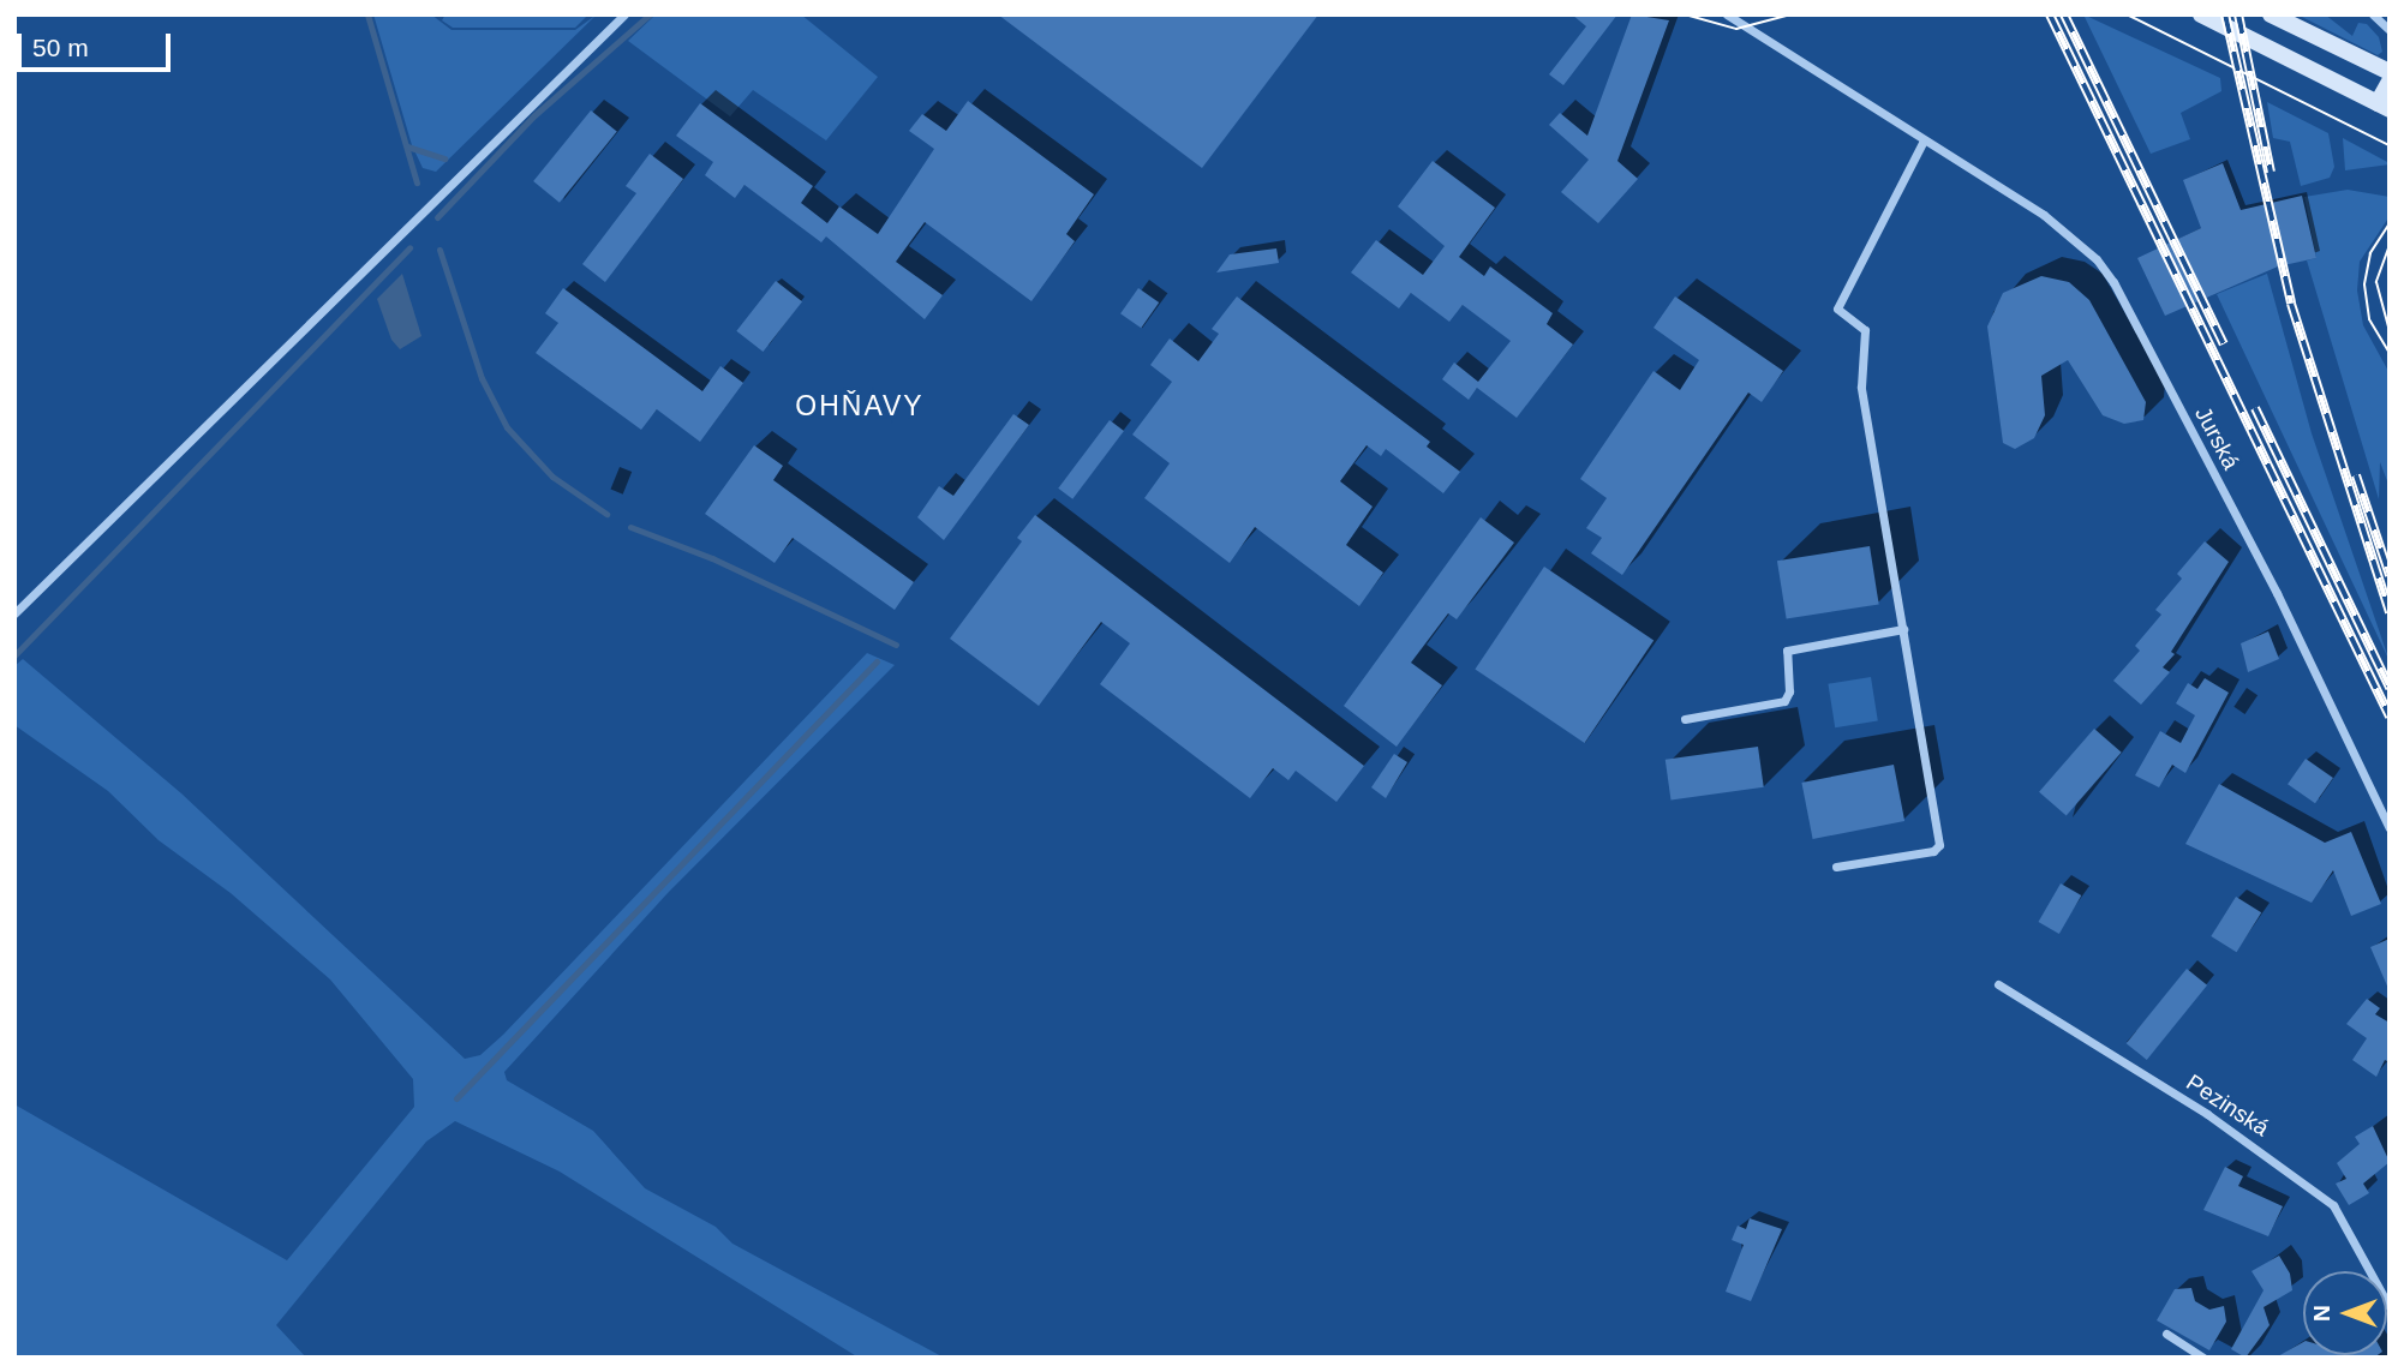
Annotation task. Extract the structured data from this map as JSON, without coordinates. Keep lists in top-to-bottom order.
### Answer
{
  "streets": {
    "street": ["Jurská", "Pezinská"]
  },
  "districts": ["OHŇAVY"],
  "scale_bar": "50 m",
  "north": "left"
}
